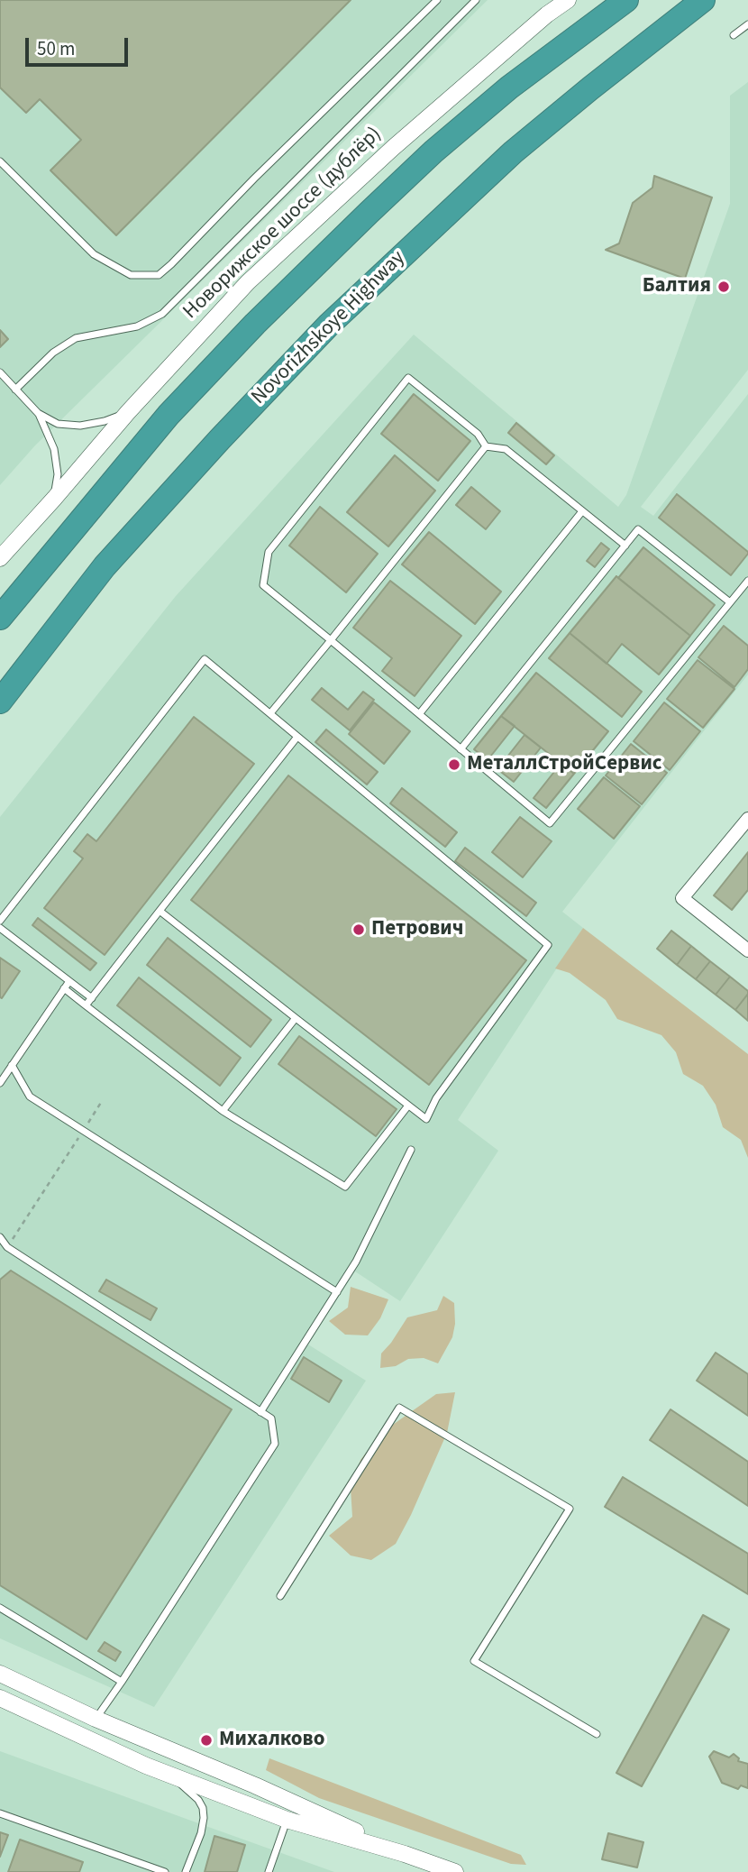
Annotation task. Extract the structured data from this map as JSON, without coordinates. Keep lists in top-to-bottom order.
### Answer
{
  "streets": {
    "highway": ["Novorizhskoye Highway"],
    "street": ["Новорижское шоссе (дублёр)"]
  },
  "places": [
    "Балтия",
    "МеталлСтройСервис",
    "Петрович",
    "Михалково"
  ],
  "scale_bar": "50 m"
}
